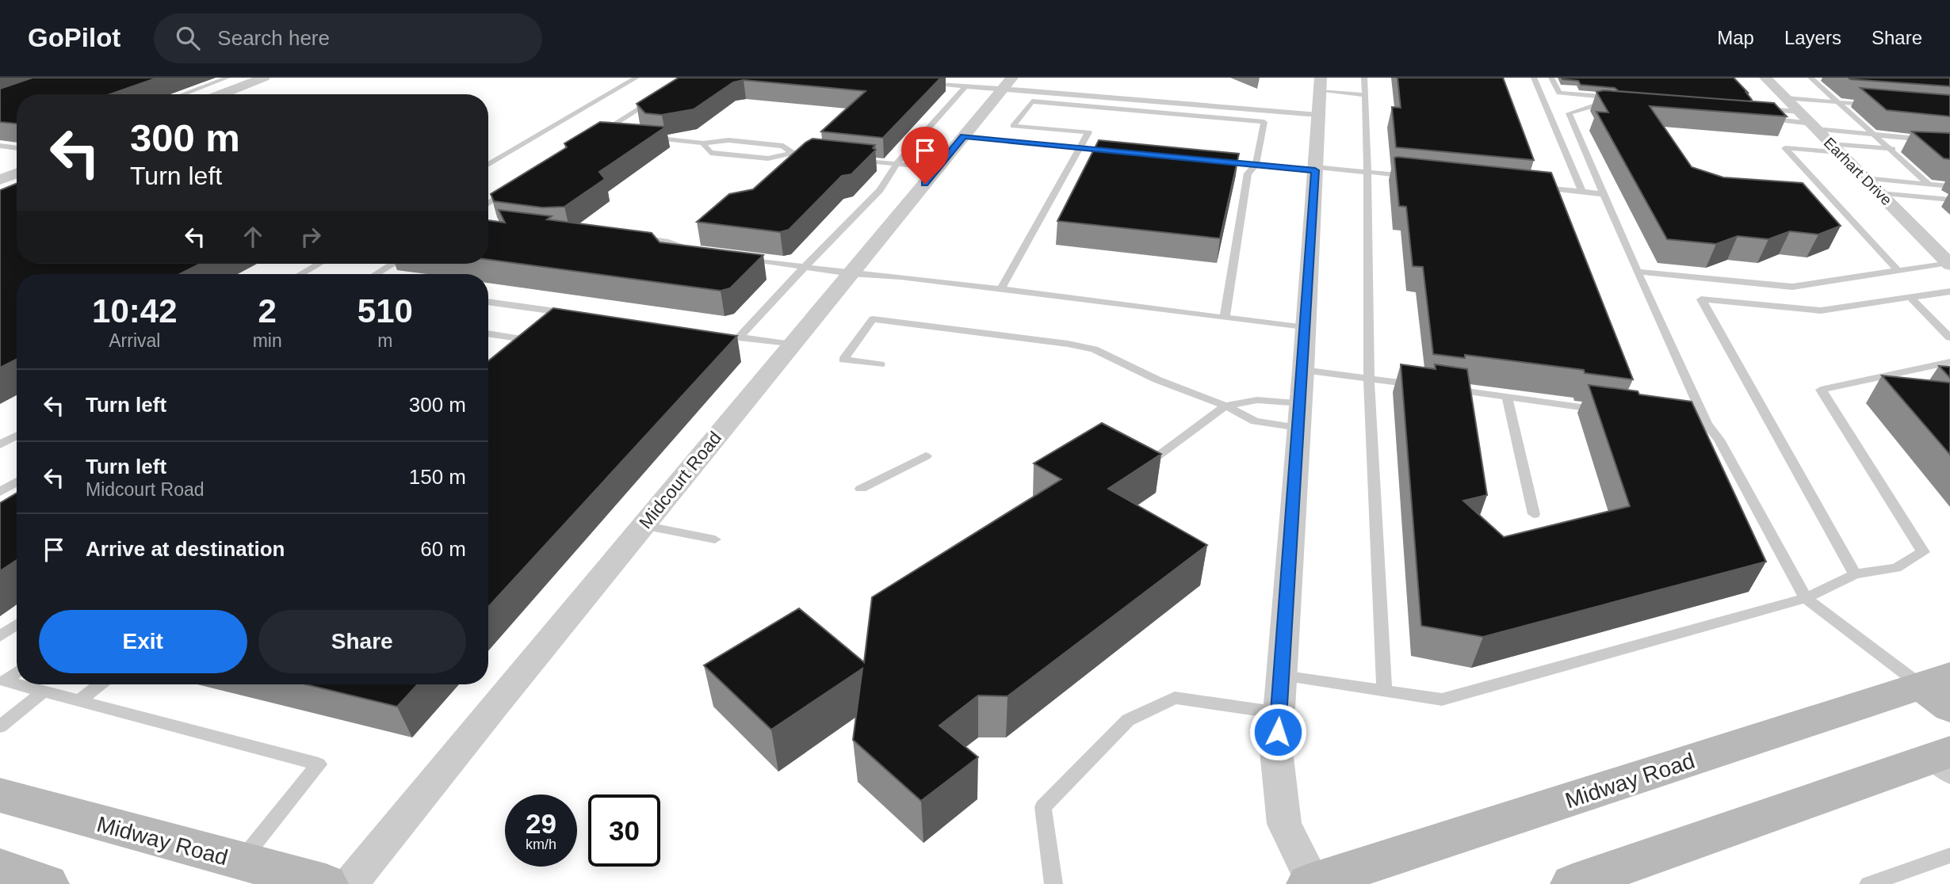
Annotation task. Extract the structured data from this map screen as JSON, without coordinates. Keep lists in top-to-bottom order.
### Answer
{
  "streets": {
    "main road": ["Midway Road"],
    "street": ["Earhart Drive", "Midcourt Road"]
  },
  "page": {
    "header": "GoPilot",
    "search": "Search here",
    "nav": ["Map", "Layers", "Share"],
    "turn": ["300 m", "Turn left"],
    "eta": [
      "10:42",
      "Arrival",
      "2",
      "min",
      "510",
      "m"
    ],
    "list": [
      {
        "name": "Turn left",
        "value": "300 m"
      },
      {
        "name": "Turn left",
        "note": "Midcourt Road",
        "value": "150 m"
      },
      {
        "name": "Arrive at destination",
        "value": "60 m"
      }
    ],
    "buttons": ["Exit", "Share"],
    "speed": "29 km/h",
    "limit": "30"
  }
}
